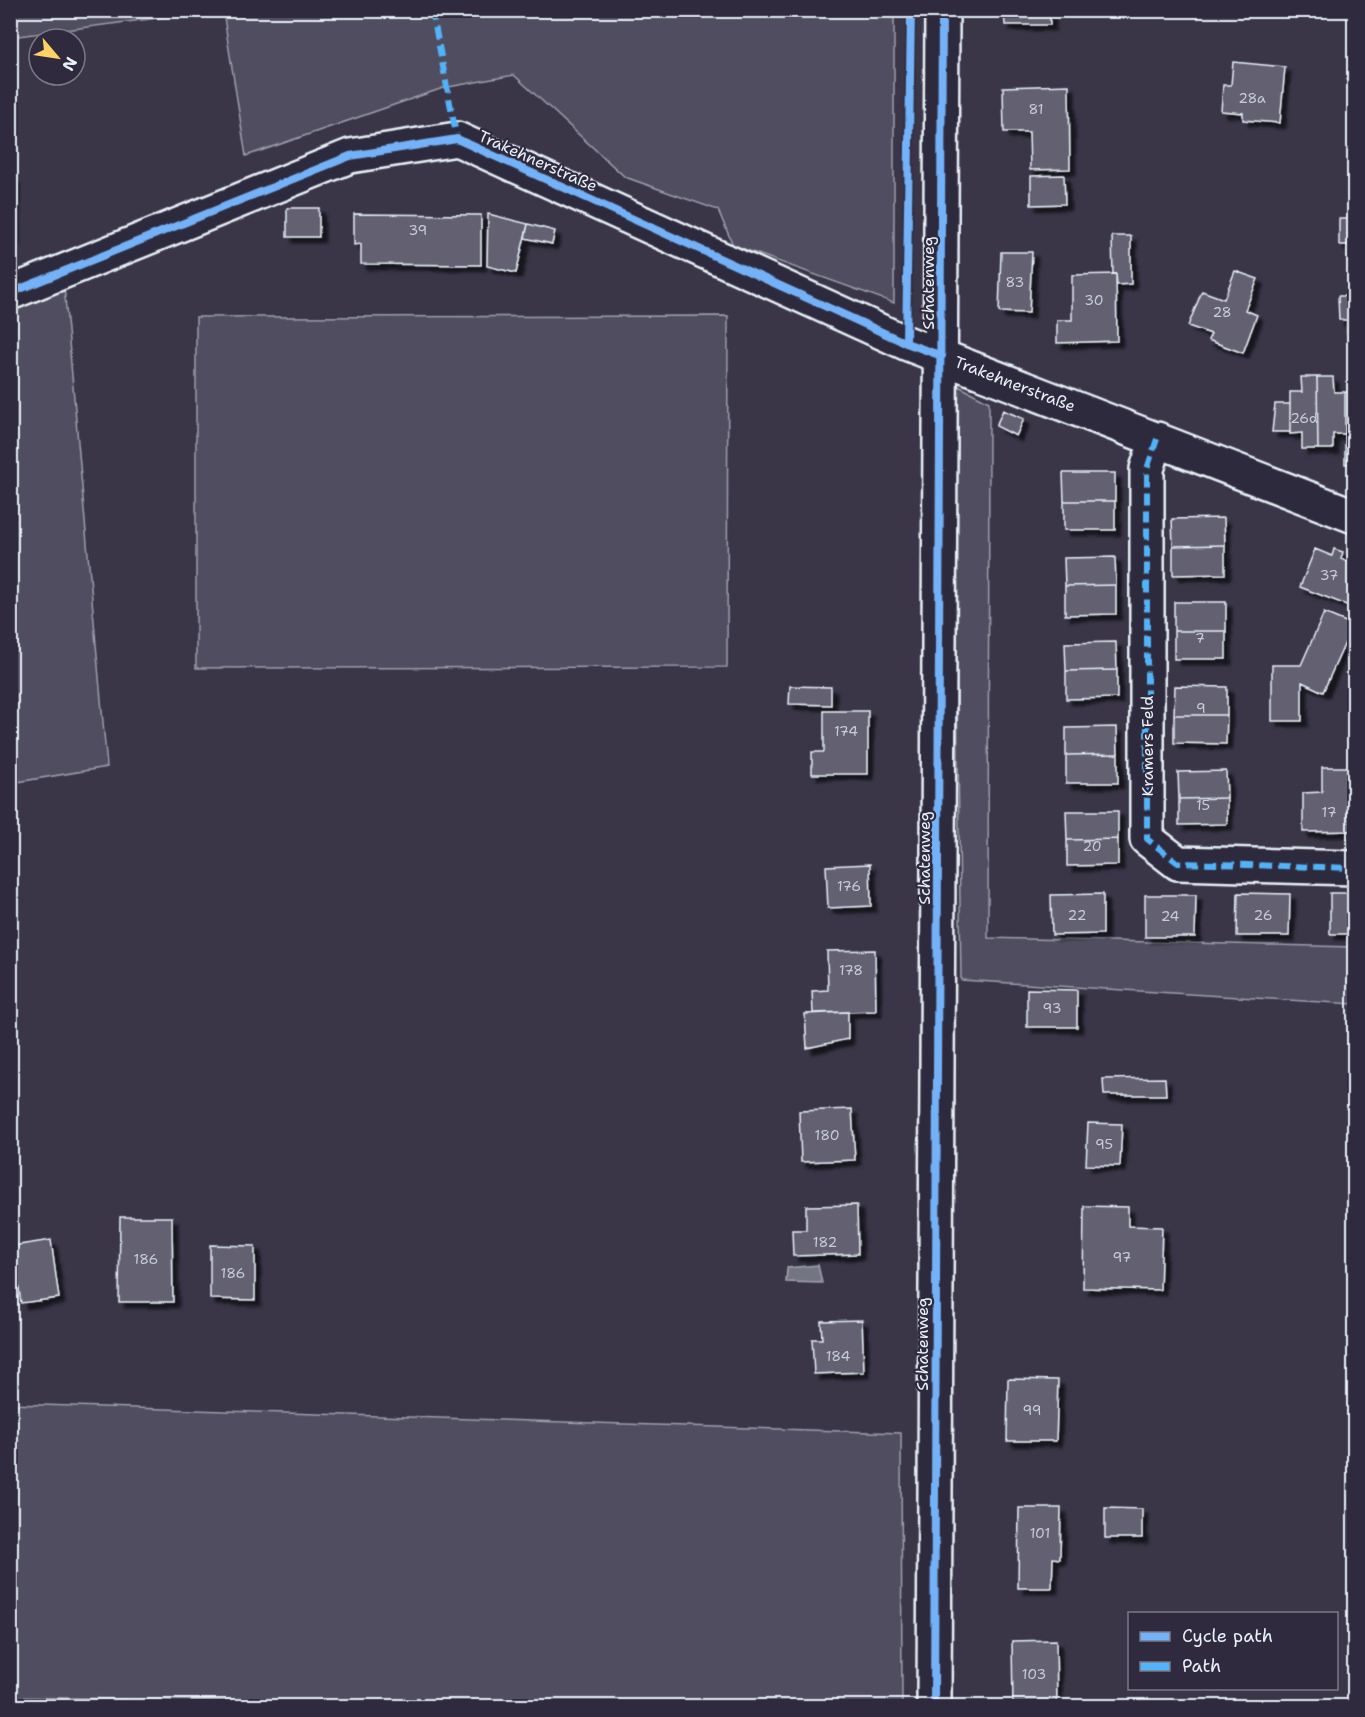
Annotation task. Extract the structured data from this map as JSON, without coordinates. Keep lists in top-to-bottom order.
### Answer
{
  "streets": {
    "street": ["Trakehnerstraße", "Schatenweg", "Kramers Feld"]
  },
  "crossings": [
    ["Trakehnerstraße", "Schatenweg"],
    ["Trakehnerstraße", "Kramers Feld"]
  ],
  "house_numbers": [
    "28a",
    "81",
    "39",
    "83",
    "30",
    "28",
    "26d",
    "37",
    "7",
    "9",
    "174",
    "15",
    "17",
    "20",
    "176",
    "22",
    "26",
    "24",
    "178",
    "93",
    "180",
    "95",
    "182",
    "97",
    "186",
    "186",
    "184",
    "99",
    "101",
    "103"
  ],
  "legend": ["Cycle path", "Path"],
  "north": "bottom right"
}
